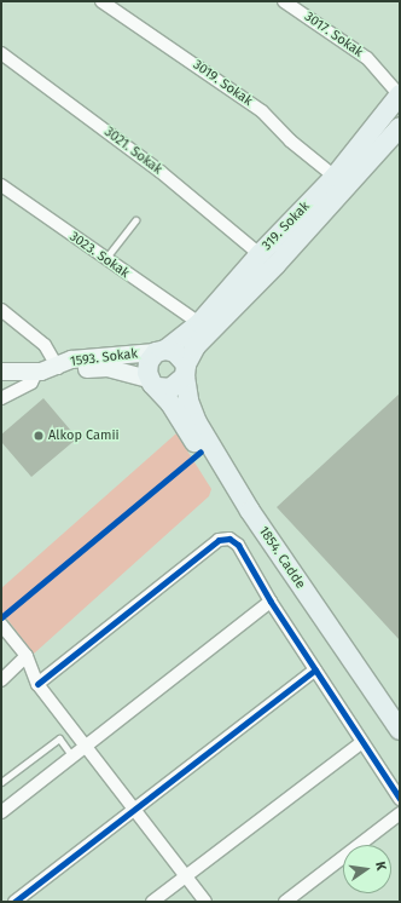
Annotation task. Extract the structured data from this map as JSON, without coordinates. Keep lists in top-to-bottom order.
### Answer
{
  "streets": {
    "main road": ["319. Sokak", "1593. Sokak", "1854. Cadde"],
    "street": [
      "3017. Sokak",
      "3019. Sokak",
      "3021. Sokak",
      "3023. Sokak"
    ]
  },
  "crossings": [
    ["3017. Sokak", "319. Sokak"],
    ["3019. Sokak", "319. Sokak"],
    ["3021. Sokak", "319. Sokak"],
    ["319. Sokak", "3023. Sokak"],
    ["319. Sokak", "1593. Sokak"],
    ["319. Sokak", "1854. Cadde"],
    ["1593. Sokak", "1854. Cadde"]
  ],
  "places": ["Alkop Camii"],
  "north": "right"
}
